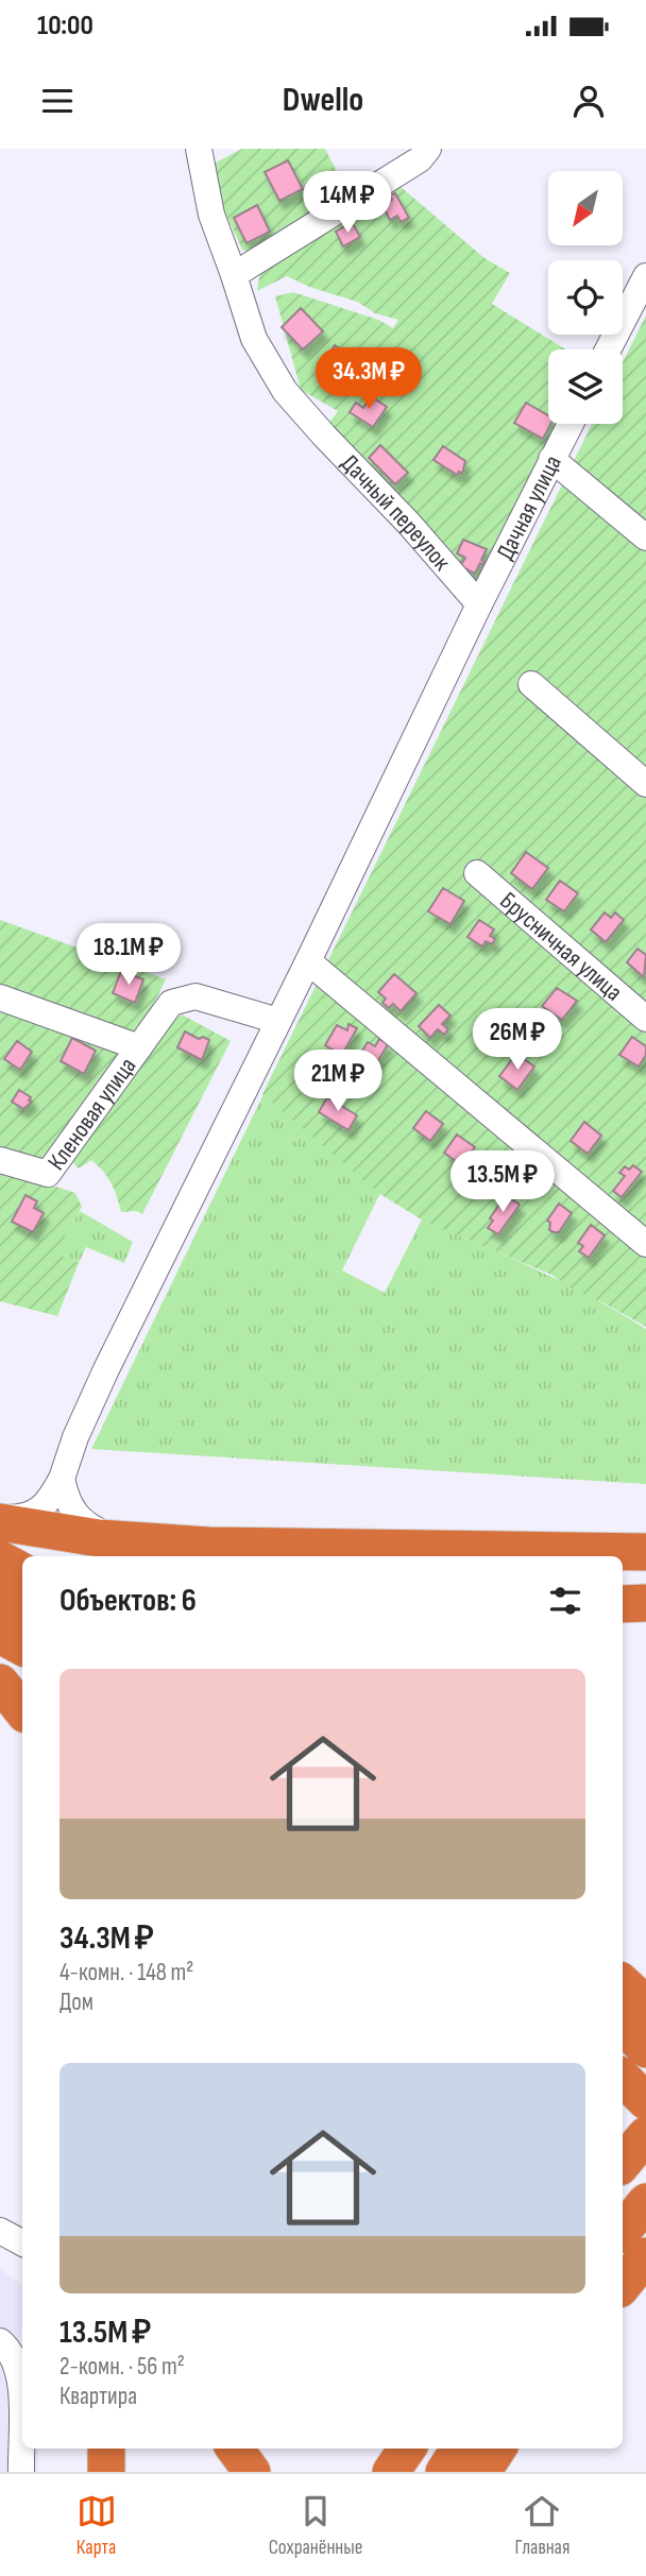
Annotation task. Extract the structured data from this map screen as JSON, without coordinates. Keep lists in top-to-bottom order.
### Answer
{
  "streets": {
    "street": [
      "Дачная улица",
      "Дачный переулок",
      "Брусничная улица",
      "Кленовая улица"
    ]
  },
  "crossings": [
    ["Дачная улица", "Дачный переулок"],
    ["Дачная улица", "Кленовая улица"]
  ],
  "north": "bottom left",
  "page": {
    "status": "10:00",
    "header": "Dwello",
    "price": [
      "14M ₽",
      "34.3M ₽",
      "18.1M ₽",
      "26M ₽",
      "21M ₽",
      "13.5M ₽"
    ],
    "heading": "Объектов: 6",
    "list": [
      {
        "name": "34.3M ₽",
        "note": "4-комн. · 148 m² · Дом"
      },
      {
        "name": "13.5M ₽",
        "note": "2-комн. · 56 m² · Квартира"
      }
    ],
    "tabs": ["Карта", "Сохранённые", "Главная"]
  }
}
